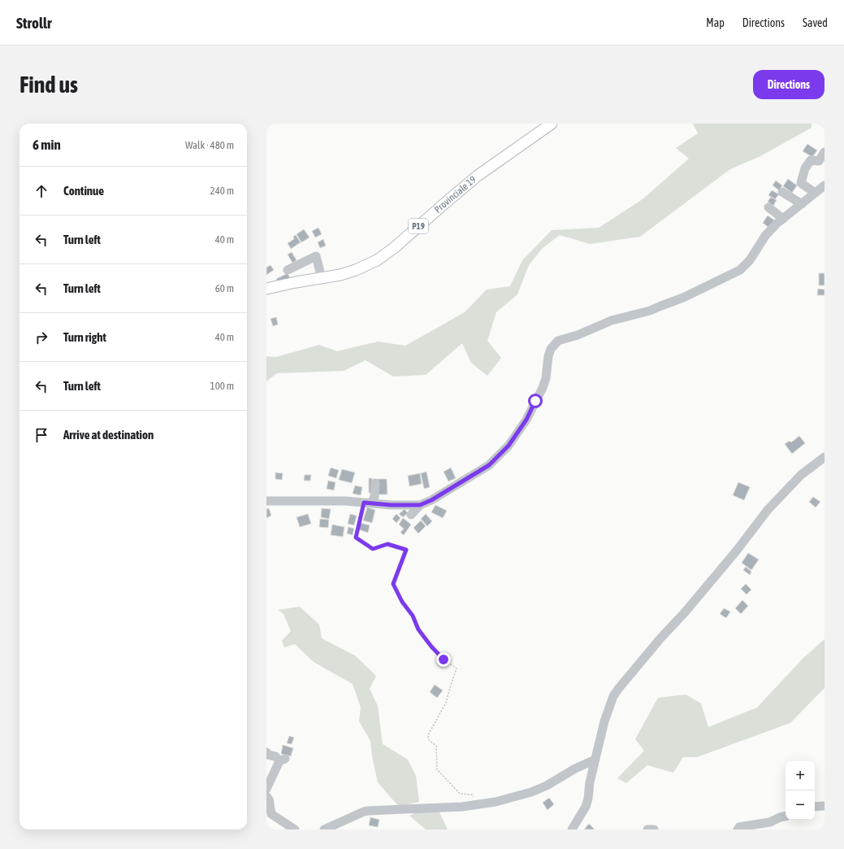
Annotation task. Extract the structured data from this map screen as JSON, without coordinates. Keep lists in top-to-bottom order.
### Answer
{
  "streets": {
    "main road": ["Provinciale 19", "P19"]
  },
  "page": {
    "header": "Strollr",
    "nav": ["Map", "Directions", "Saved"],
    "buttons": "Directions",
    "title": "Find us",
    "heading": ["6 min", "Walk · 480 m"],
    "list": [
      ["Continue", "240 m"],
      ["Turn left", "40 m"],
      ["Turn left", "60 m"],
      ["Turn right", "40 m"],
      ["Turn left", "100 m"],
      "Arrive at destination"
    ],
    "map_buttons": ["+", "−"]
  }
}
